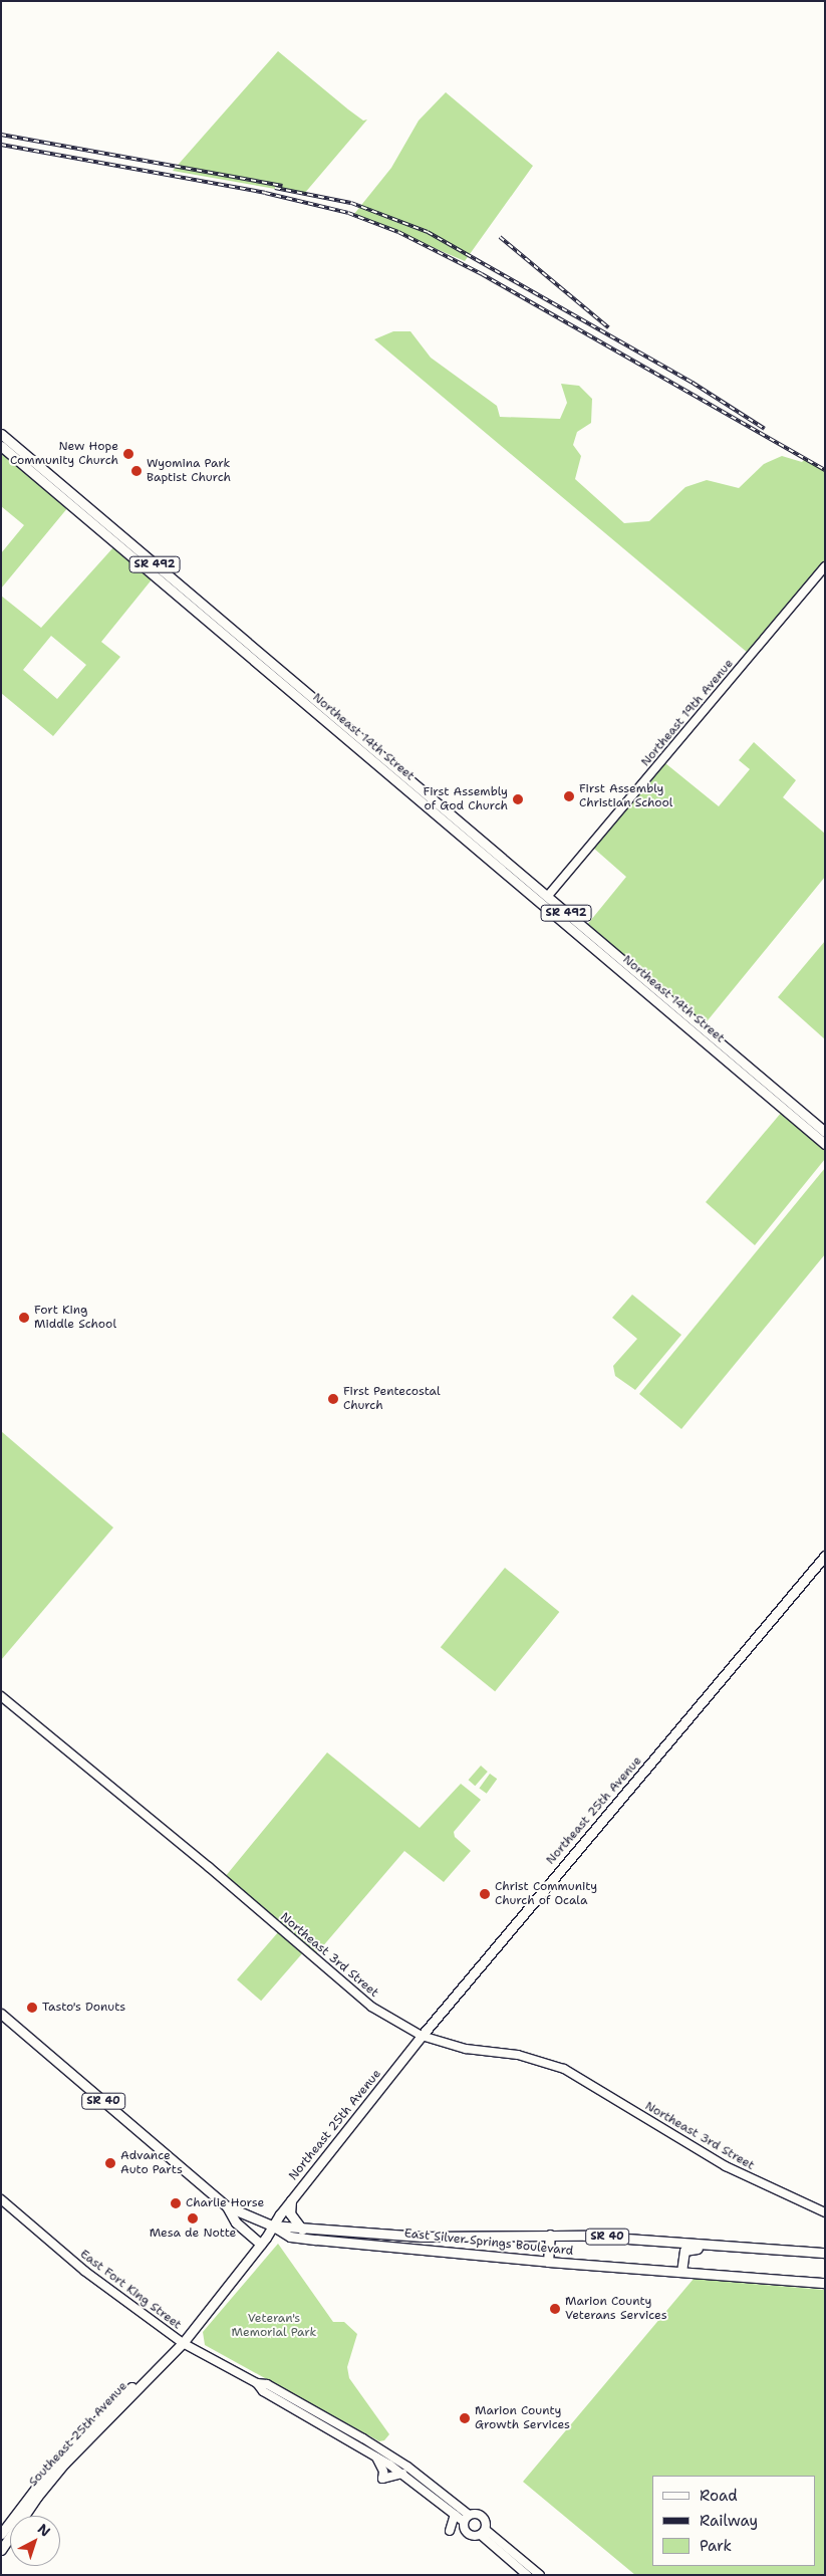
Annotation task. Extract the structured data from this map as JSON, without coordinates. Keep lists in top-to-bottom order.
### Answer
{
  "streets": {
    "main road": [
      "SR 492",
      "Northeast 14th Street",
      "Northeast 25th Avenue",
      "SR 40",
      "East Silver Springs Boulevard",
      "Southeast 25th Avenue"
    ],
    "street": ["Northeast 19th Avenue", "Northeast 3rd Street", "East Fort King Street"]
  },
  "crossings": [
    ["Northeast 19th Avenue", "Northeast 14th Street"],
    ["Northeast 25th Avenue", "Northeast 3rd Street"],
    ["Northeast 25th Avenue", "East Silver Springs Boulevard"],
    ["Northeast 25th Avenue", "Southeast 25th Avenue"],
    ["East Silver Springs Boulevard", "Southeast 25th Avenue"],
    ["East Fort King Street", "Southeast 25th Avenue"]
  ],
  "parks": ["Veteran's Memorial Park"],
  "places": [
    "New Hope Community Church",
    "Wyomina Park Baptist Church",
    "First Assembly Christian School",
    "First Assembly of God Church",
    "Fort King Middle School",
    "First Pentecostal Church",
    "Christ Community Church of Ocala",
    "Tasto's Donuts",
    "Advance Auto Parts",
    "Charlie Horse",
    "Mesa de Notte",
    "Marion County Veterans Services",
    "Marion County Growth Services"
  ],
  "legend": ["Road", "Railway", "Park"],
  "north": "top right"
}
